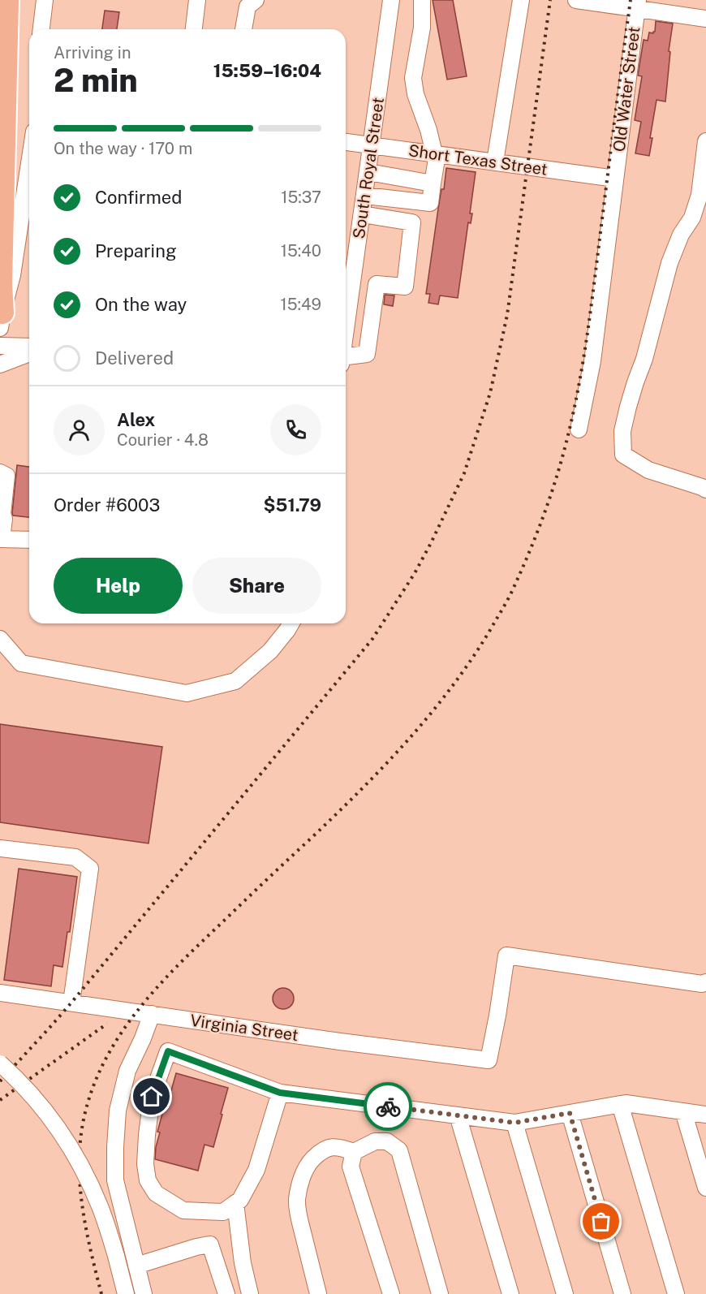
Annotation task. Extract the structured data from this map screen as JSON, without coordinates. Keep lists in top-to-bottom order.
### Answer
{
  "streets": {
    "street": [
      "Old Water Street",
      "Short Texas Street",
      "South Royal Street",
      "Virginia Street"
    ]
  },
  "crossings": [
    ["Old Water Street", "Short Texas Street"],
    ["Short Texas Street", "South Royal Street"]
  ],
  "page": {
    "heading": ["2 min", "Arriving in", "15:59–16:04"],
    "panel": [
      "Alex",
      "Courier · 4.8",
      "Order #6003",
      "$51.79"
    ],
    "bar": "On the way · 170 m",
    "list": [
      ["Confirmed", "15:37"],
      ["Preparing", "15:40"],
      ["On the way", "15:49"],
      "Delivered"
    ],
    "buttons": ["Help", "Share"]
  }
}
